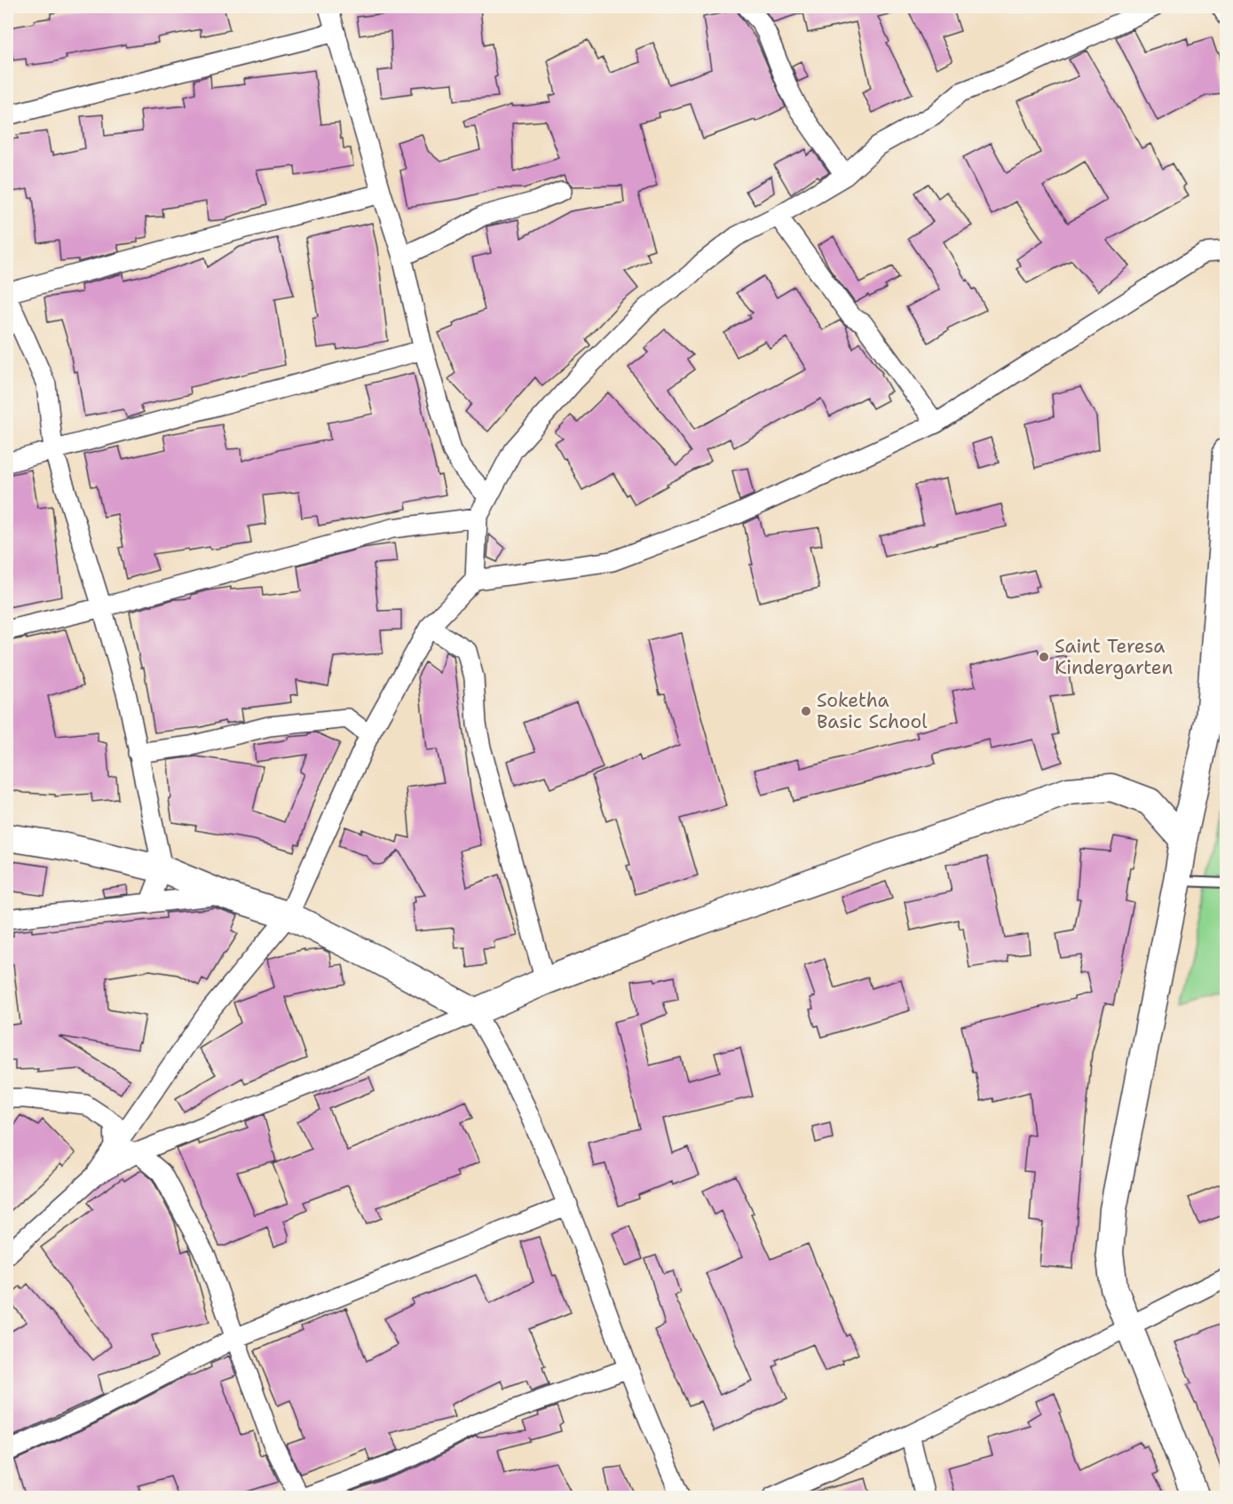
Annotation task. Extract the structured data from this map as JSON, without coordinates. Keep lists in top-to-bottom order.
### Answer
{
  "places": ["Saint Teresa Kindergarten", "Soketha Basic School"]
}
